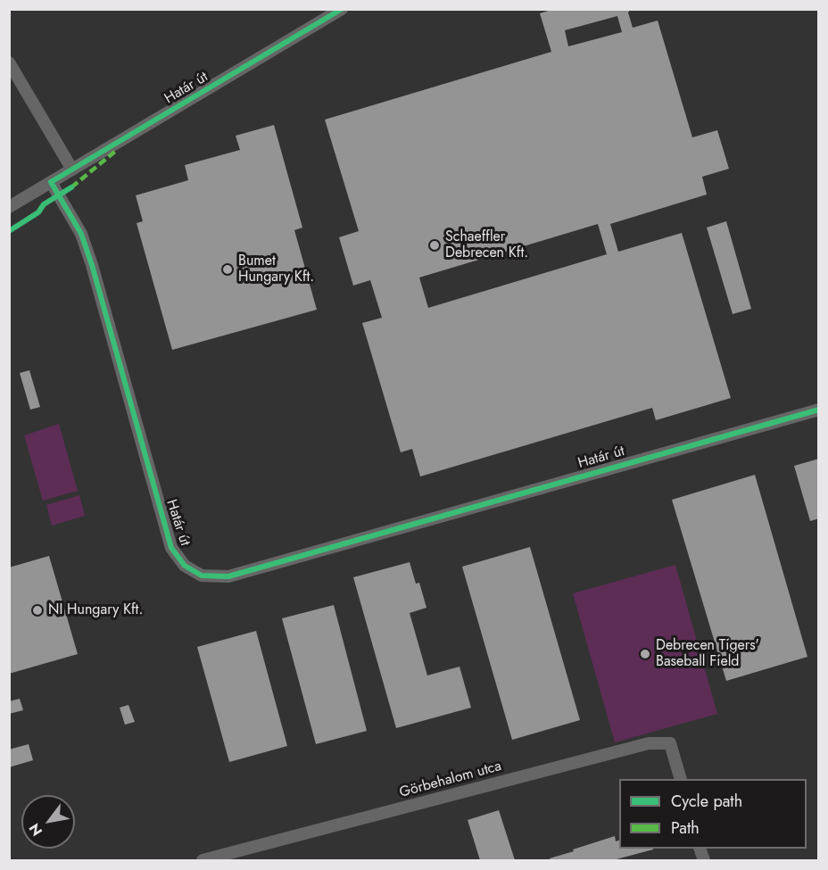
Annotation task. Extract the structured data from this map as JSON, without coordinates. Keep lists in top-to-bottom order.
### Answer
{
  "streets": {
    "street": ["Határ út", "Görbehalom utca"]
  },
  "places": [
    "Schaeffler Debrecen Kft.",
    "Bumet Hungary Kft.",
    "NI Hungary Kft.",
    "Debrecen Tigers' Baseball Field"
  ],
  "legend": ["Cycle path", "Path"],
  "north": "bottom left"
}
